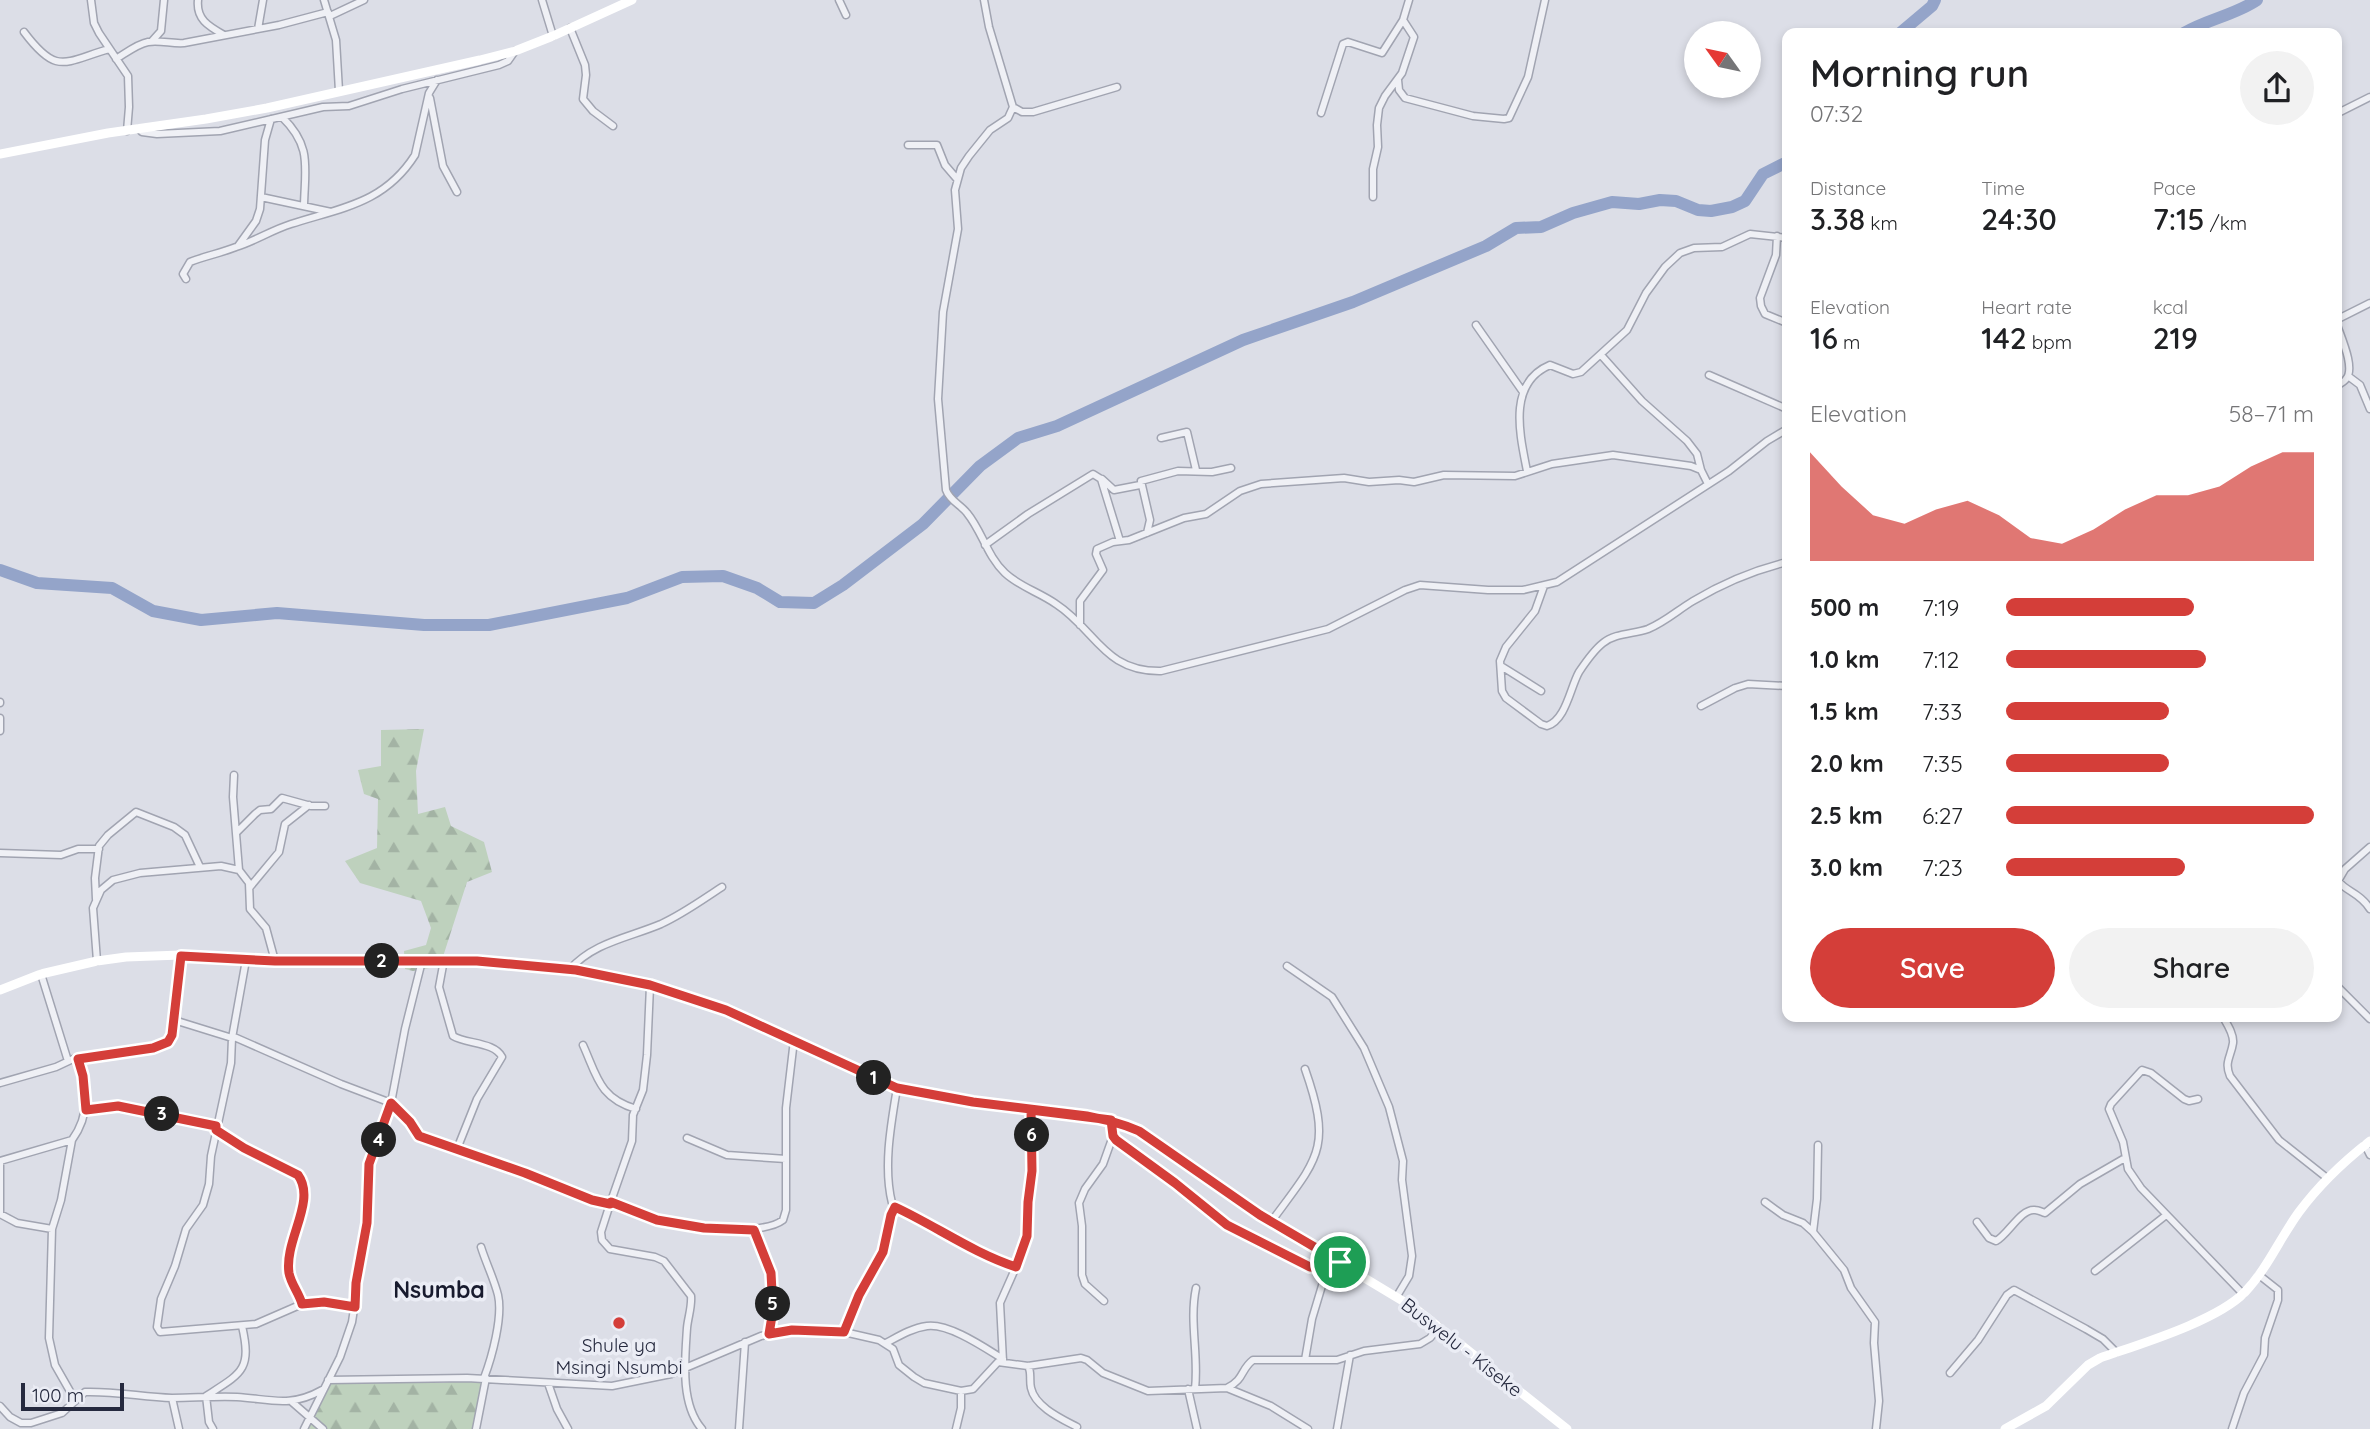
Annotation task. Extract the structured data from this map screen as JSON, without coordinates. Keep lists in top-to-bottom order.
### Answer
{
  "streets": {
    "main road": ["Buswelu - Kiseke"]
  },
  "districts": ["Nsumba"],
  "places": ["Shule ya Msingi Nsumbi"],
  "scale_bar": "100 m",
  "north": "top left",
  "page": {
    "heading": ["Morning run", "07:32"],
    "stats": [
      ["Distance", "3.38 km"],
      ["Time", "24:30"],
      ["Pace", "7:15 /km"],
      ["Elevation", "16 m"],
      ["Heart rate", "142 bpm"],
      ["kcal", "219"]
    ],
    "chart": ["Elevation", "58–71 m"],
    "list": [
      {
        "name": "500 m",
        "note": "7:19"
      },
      {
        "name": "1.0 km",
        "note": "7:12"
      },
      {
        "name": "1.5 km",
        "note": "7:33"
      },
      {
        "name": "2.0 km",
        "note": "7:35"
      },
      {
        "name": "2.5 km",
        "note": "6:27"
      },
      {
        "name": "3.0 km",
        "note": "7:23"
      }
    ],
    "buttons": ["Save", "Share"],
    "pins": [
      "2",
      "1",
      "3",
      "6",
      "4",
      "5"
    ],
    "scale": "100 m"
  }
}
